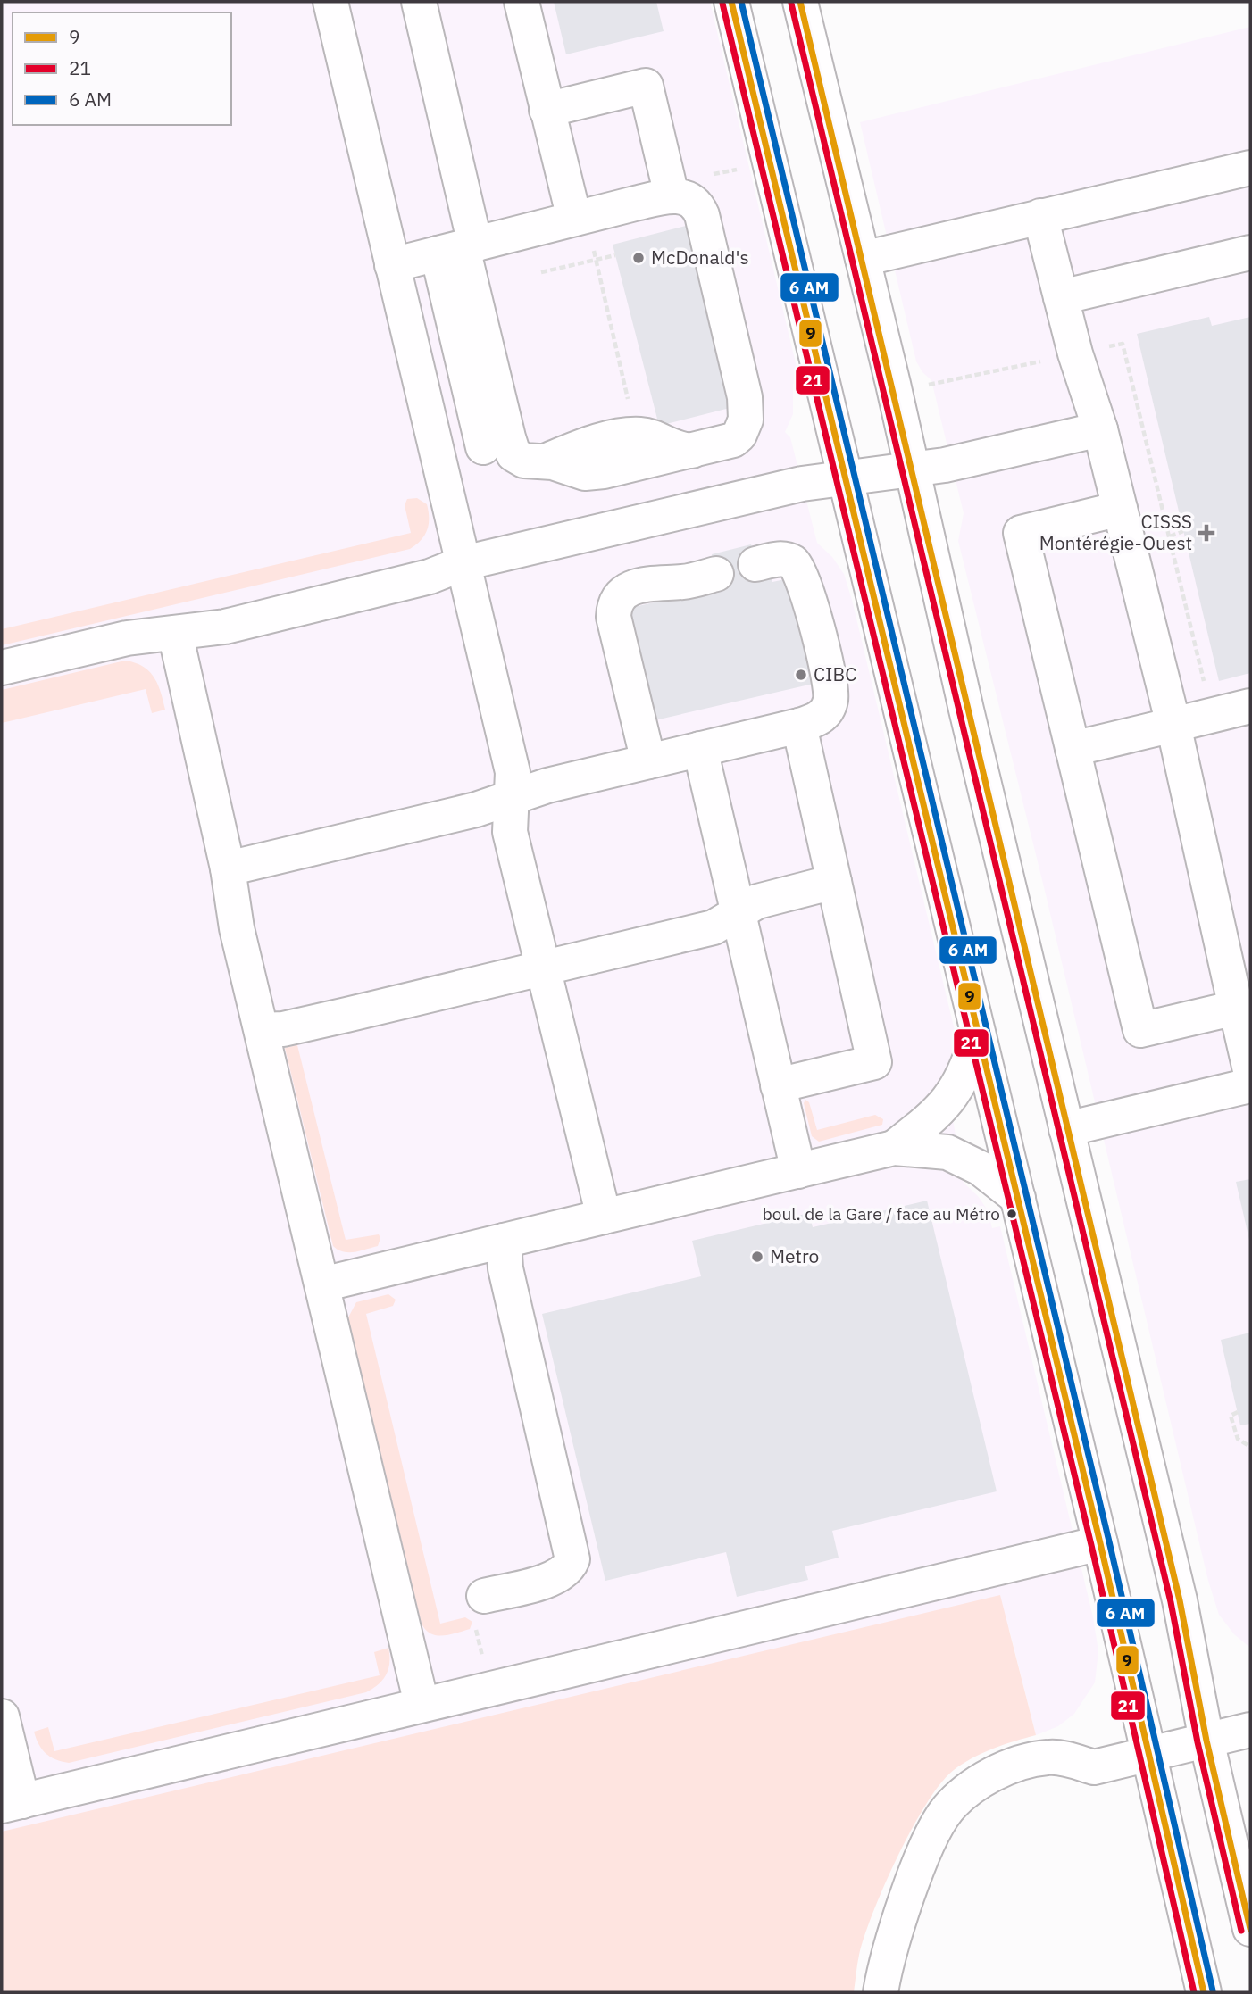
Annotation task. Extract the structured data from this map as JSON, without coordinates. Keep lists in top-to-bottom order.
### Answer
{
  "places": {
    "other": [
      "McDonald's",
      "CIBC",
      "boul. de la Gare / face au Métro",
      "Metro"
    ],
    "health": ["CISSS Montérégie-Ouest"]
  },
  "lines": ["transit line 9", "transit line 21"],
  "legend": ["9", "21", "6 AM"]
}
